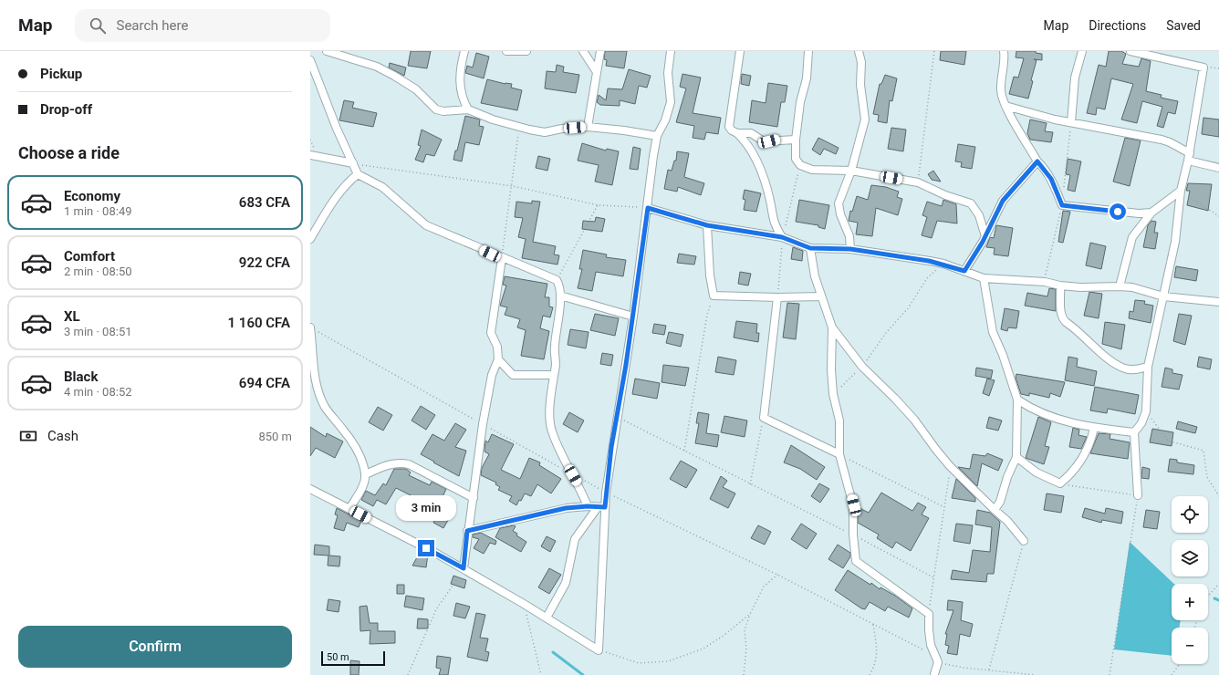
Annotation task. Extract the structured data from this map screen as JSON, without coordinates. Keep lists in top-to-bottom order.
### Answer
{
  "scale_bar": "50 m",
  "page": {
    "header": "Map",
    "search": "Search here",
    "nav": ["Map", "Directions", "Saved"],
    "banner": ["Pickup", "Drop-off"],
    "heading": "Choose a ride",
    "list": [
      {
        "name": "Economy",
        "note": "1 min · 08:49",
        "value": "683 CFA"
      },
      {
        "name": "Comfort",
        "note": "2 min · 08:50",
        "value": "922 CFA"
      },
      {
        "name": "XL",
        "note": "3 min · 08:51",
        "value": "1 160 CFA"
      },
      {
        "name": "Black",
        "note": "4 min · 08:52",
        "value": "694 CFA"
      }
    ],
    "pay": ["Cash", "850 m"],
    "bubble": "3 min",
    "map_buttons": ["+", "−"],
    "buttons": "Confirm",
    "scale": "50 m"
  }
}
